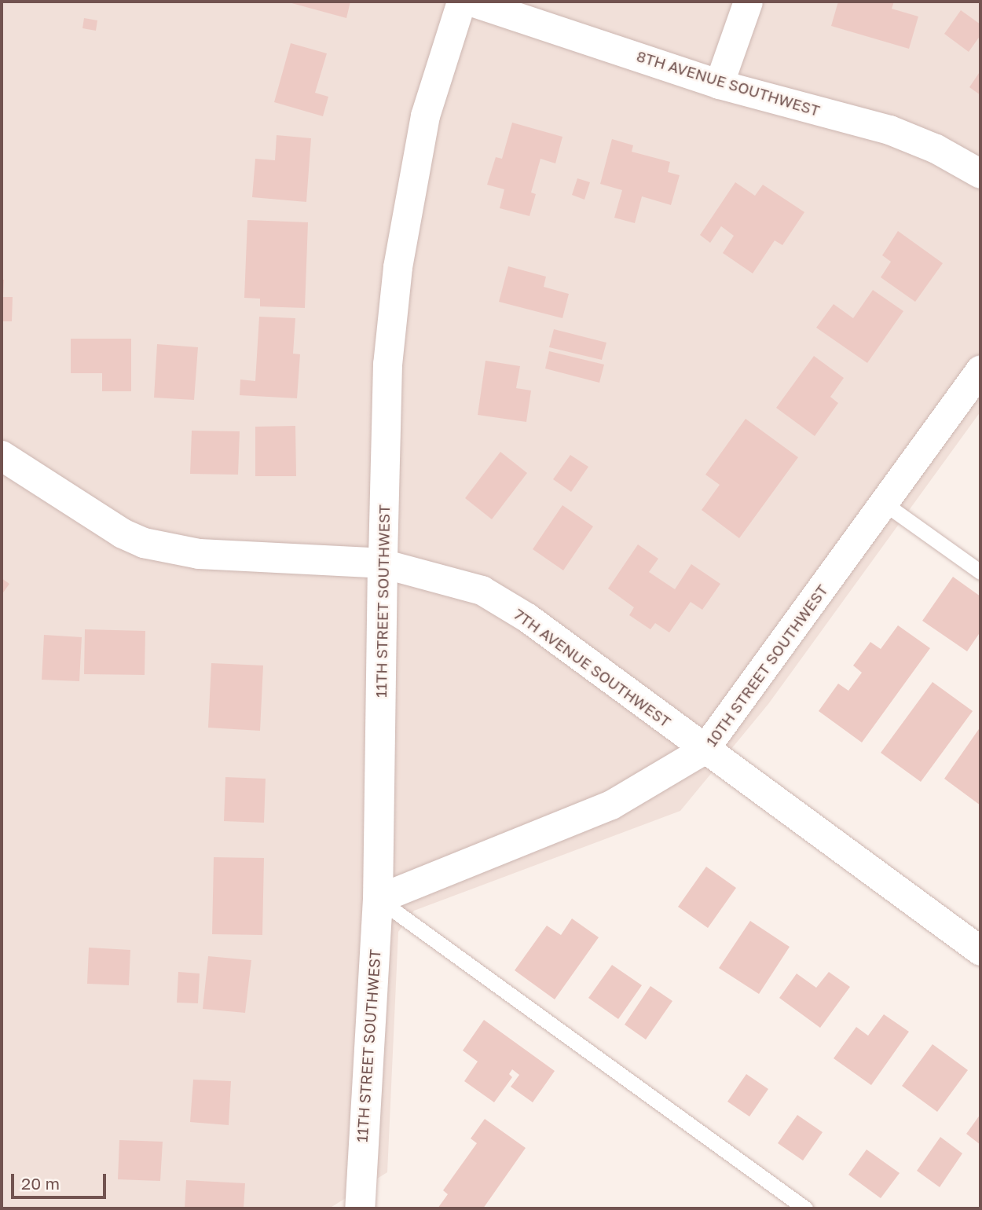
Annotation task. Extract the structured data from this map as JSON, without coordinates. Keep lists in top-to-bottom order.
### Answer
{
  "streets": {
    "street": [
      "8TH AVENUE SOUTHWEST",
      "11TH STREET SOUTHWEST",
      "10TH STREET SOUTHWEST",
      "7TH AVENUE SOUTHWEST"
    ]
  },
  "crossings": [
    ["11TH STREET SOUTHWEST", "10TH STREET SOUTHWEST"],
    ["11TH STREET SOUTHWEST", "7TH AVENUE SOUTHWEST"],
    ["10TH STREET SOUTHWEST", "7TH AVENUE SOUTHWEST"]
  ],
  "scale_bar": "20 m"
}
